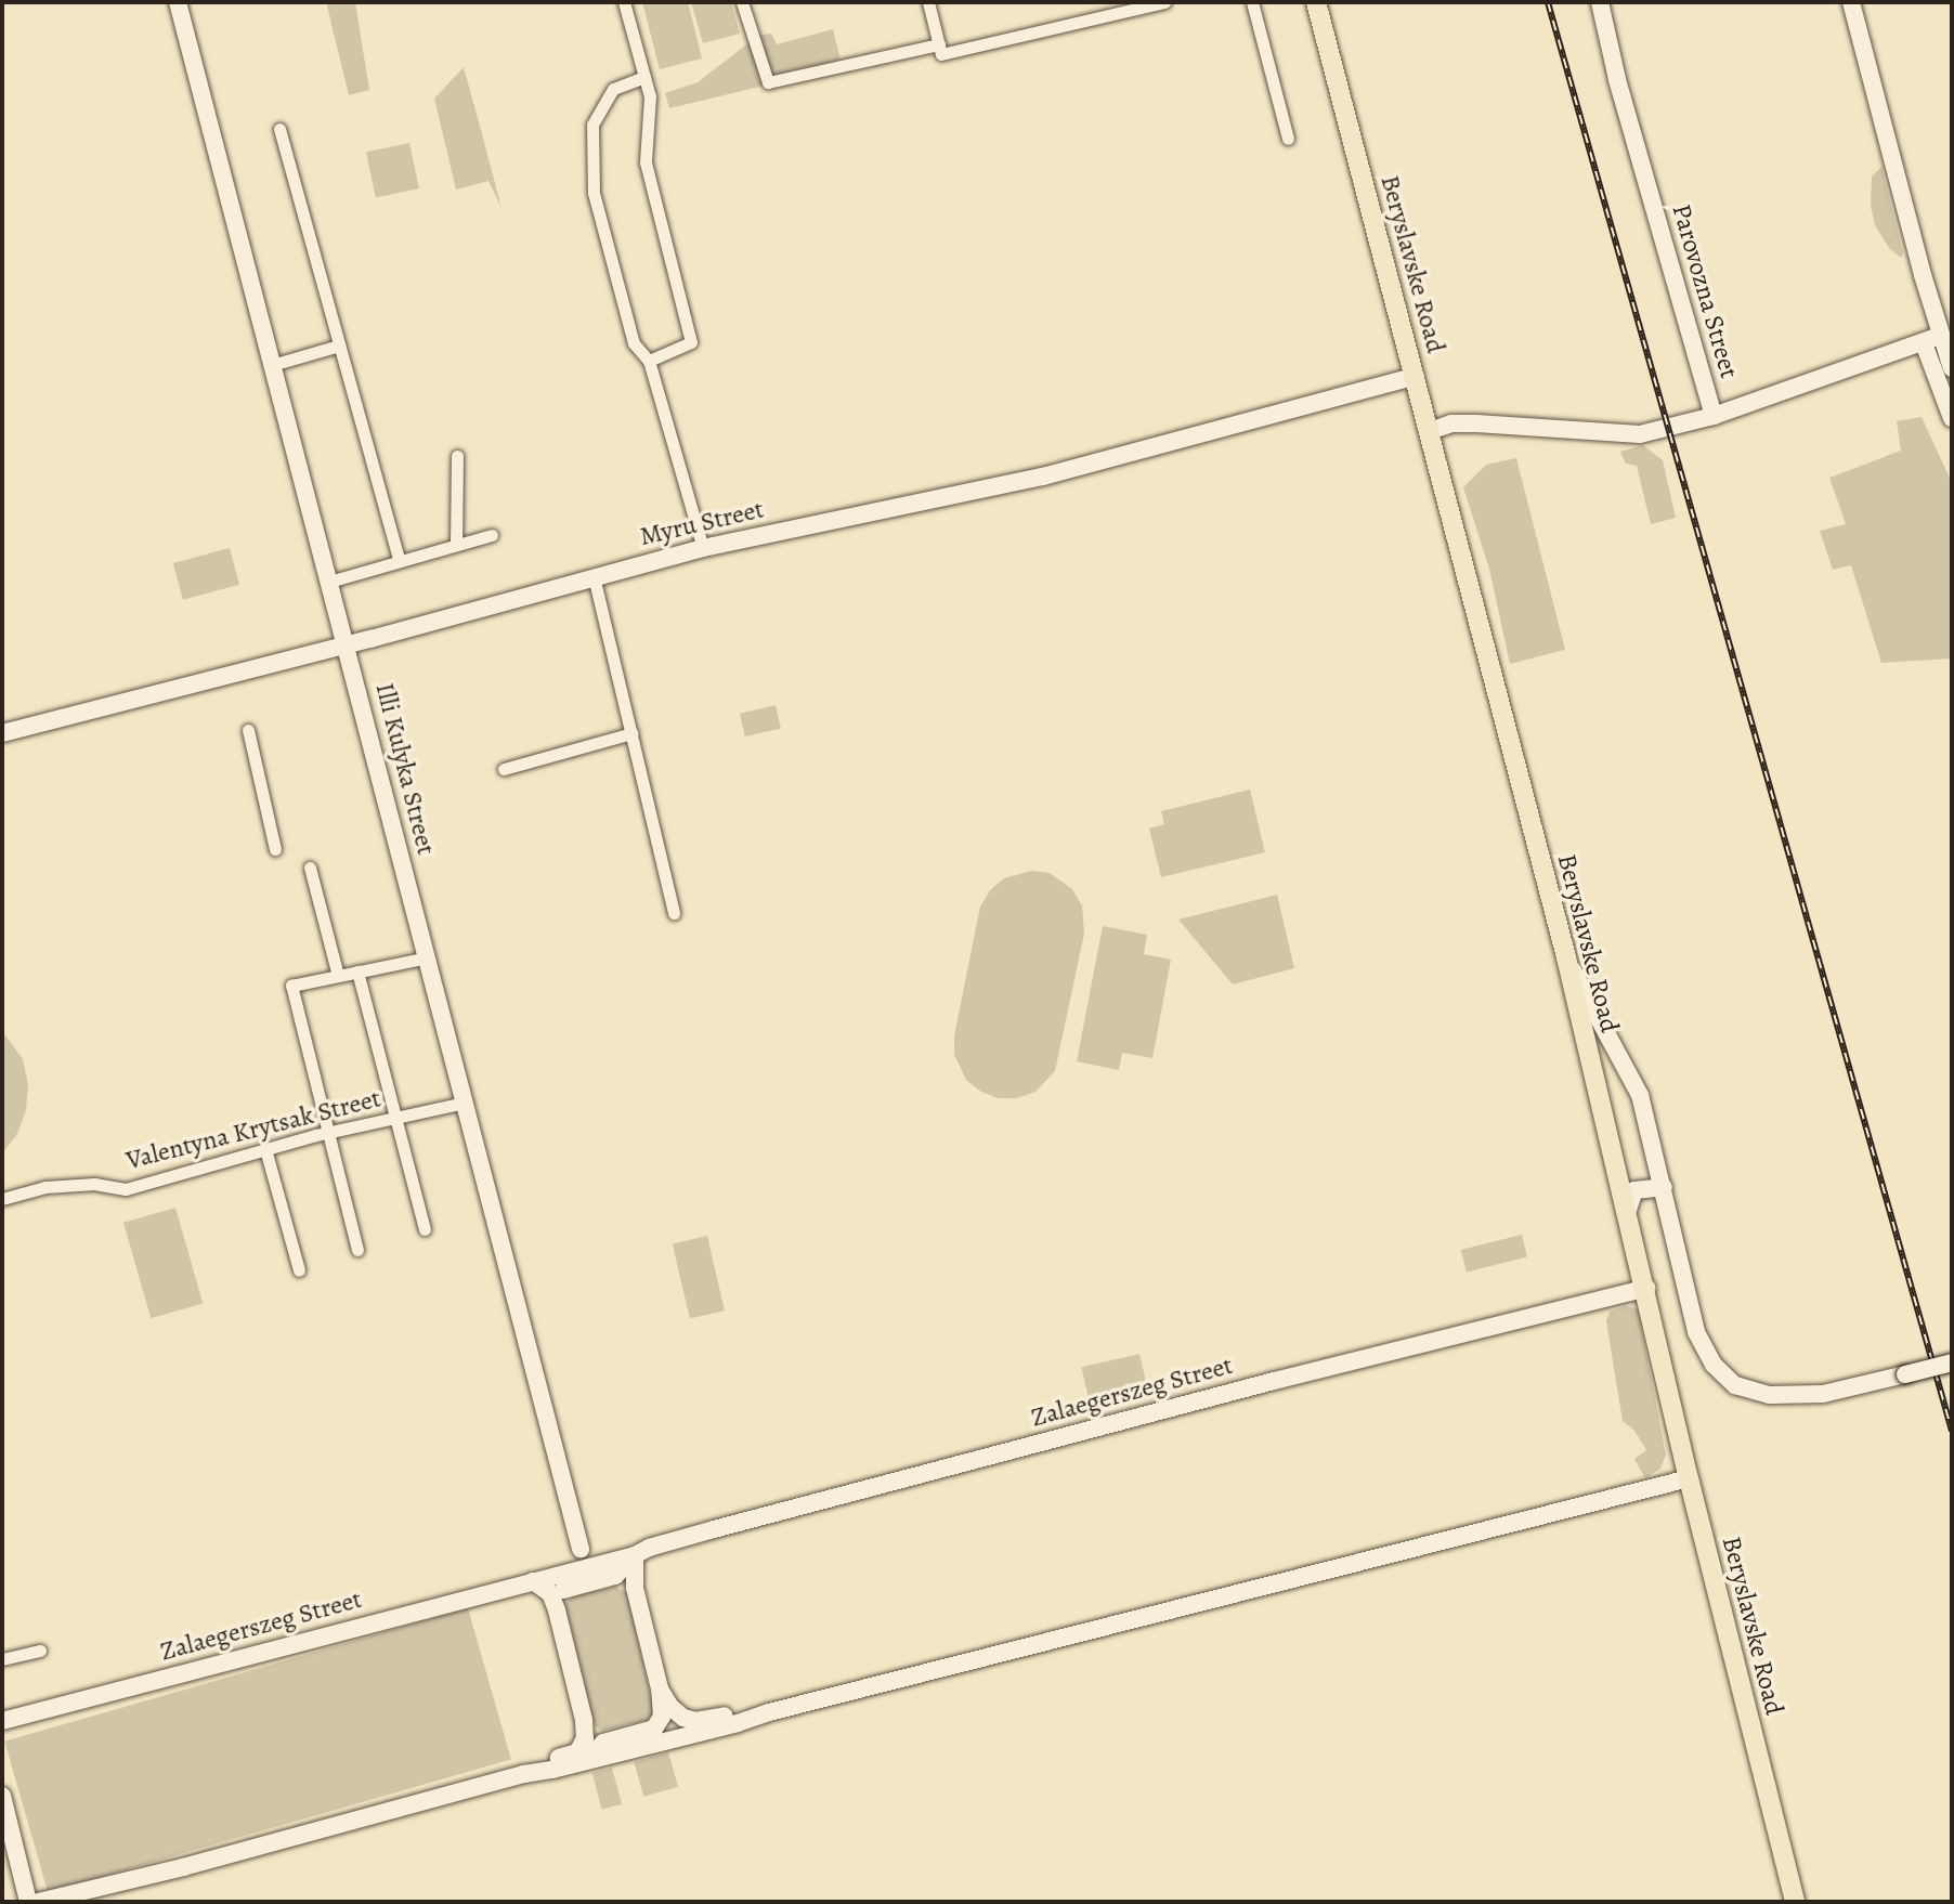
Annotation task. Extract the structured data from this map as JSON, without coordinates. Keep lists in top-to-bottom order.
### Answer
{
  "streets": {
    "main road": ["Beryslavske Road"],
    "street": [
      "Parovozna Street",
      "Myru Street",
      "Illi Kulyka Street",
      "Valentyna Krytsak Street",
      "Zalaegerszeg Street"
    ]
  },
  "crossings": [
    ["Beryslavske Road", "Parovozna Street"],
    ["Beryslavske Road", "Myru Street"],
    ["Beryslavske Road", "Zalaegerszeg Street"],
    ["Myru Street", "Illi Kulyka Street"],
    ["Illi Kulyka Street", "Valentyna Krytsak Street"]
  ]
}
